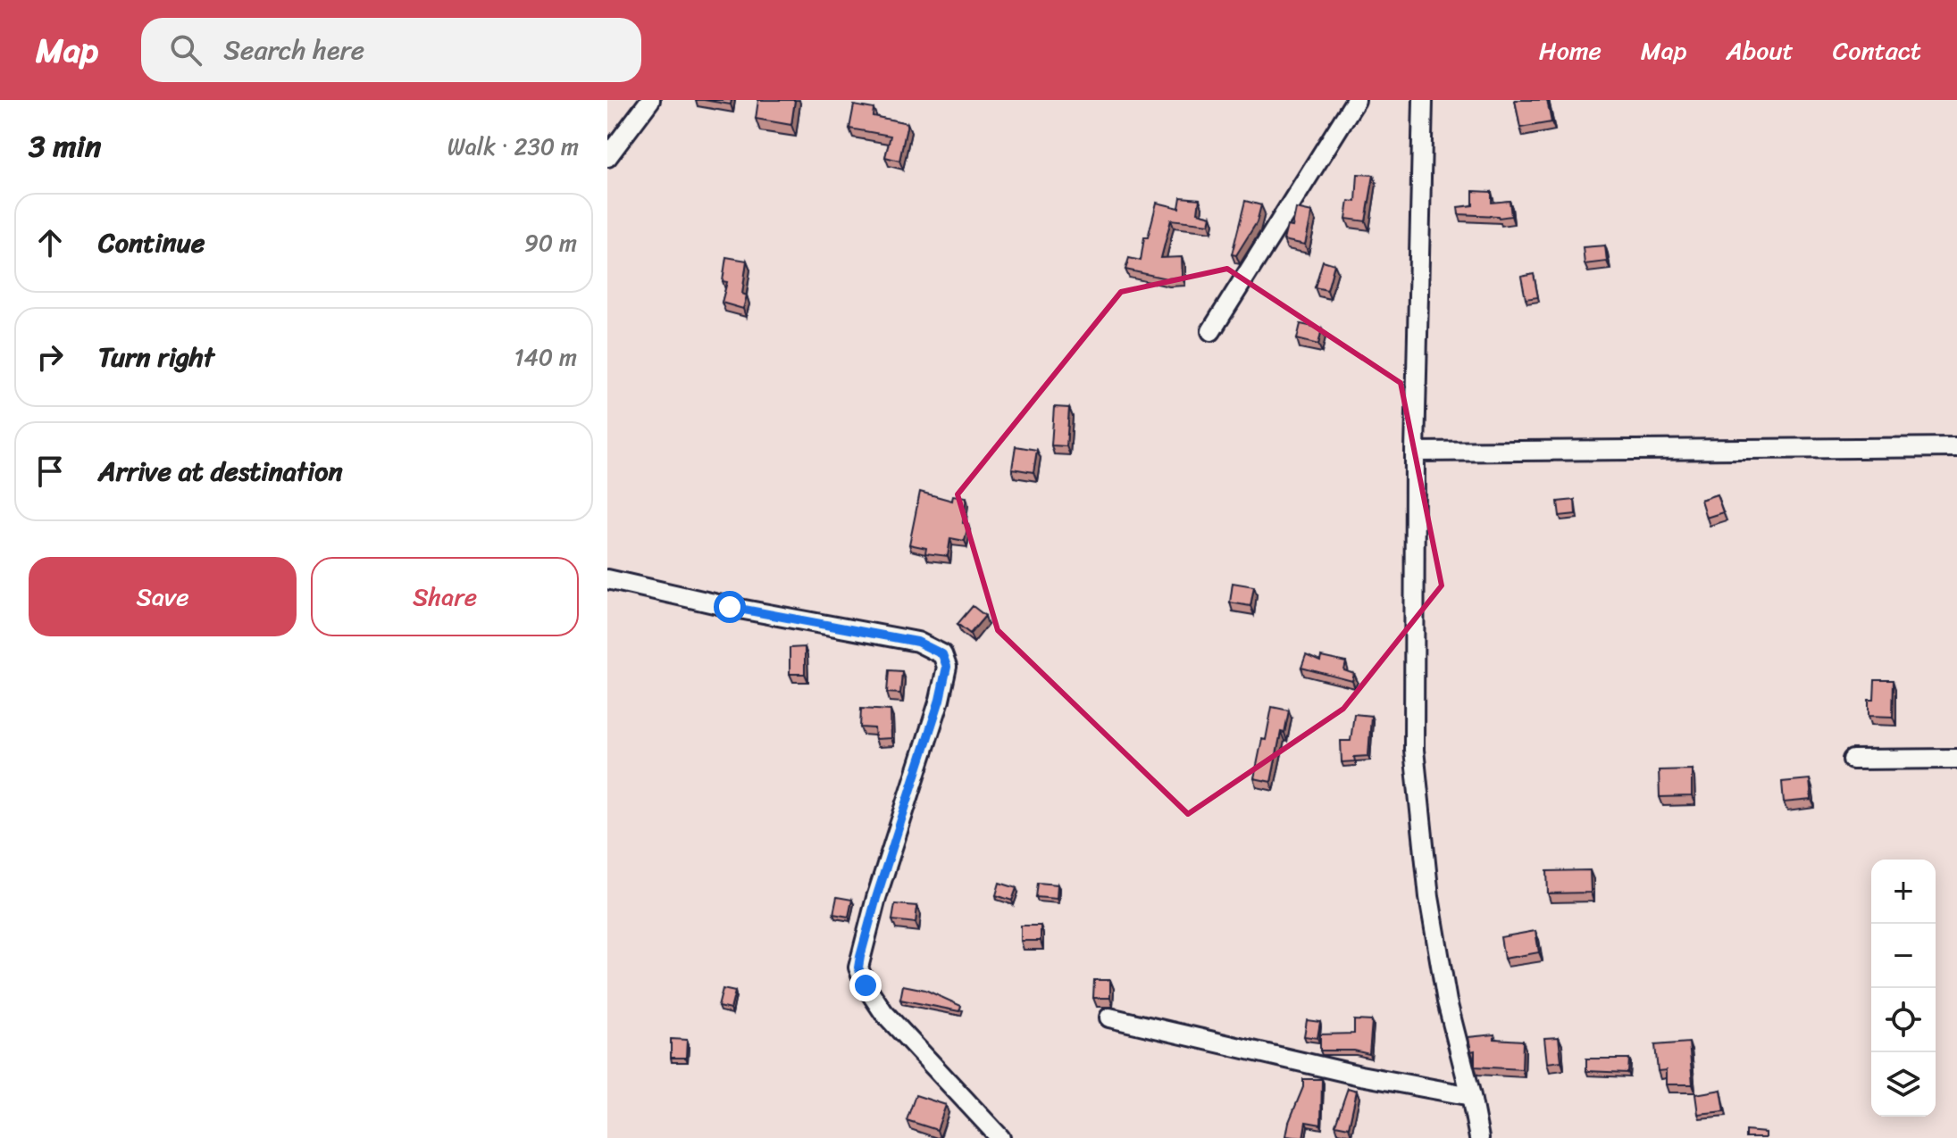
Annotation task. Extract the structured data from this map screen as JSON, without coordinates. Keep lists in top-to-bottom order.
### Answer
{
  "page": {
    "header": "Map",
    "search": "Search here",
    "nav": [
      "Home",
      "Map",
      "About",
      "Contact"
    ],
    "heading": ["3 min", "Walk · 230 m"],
    "list": [
      ["Continue", "90 m"],
      ["Turn right", "140 m"],
      "Arrive at destination"
    ],
    "buttons": ["Save", "Share"],
    "map_buttons": ["+", "−"]
  }
}
